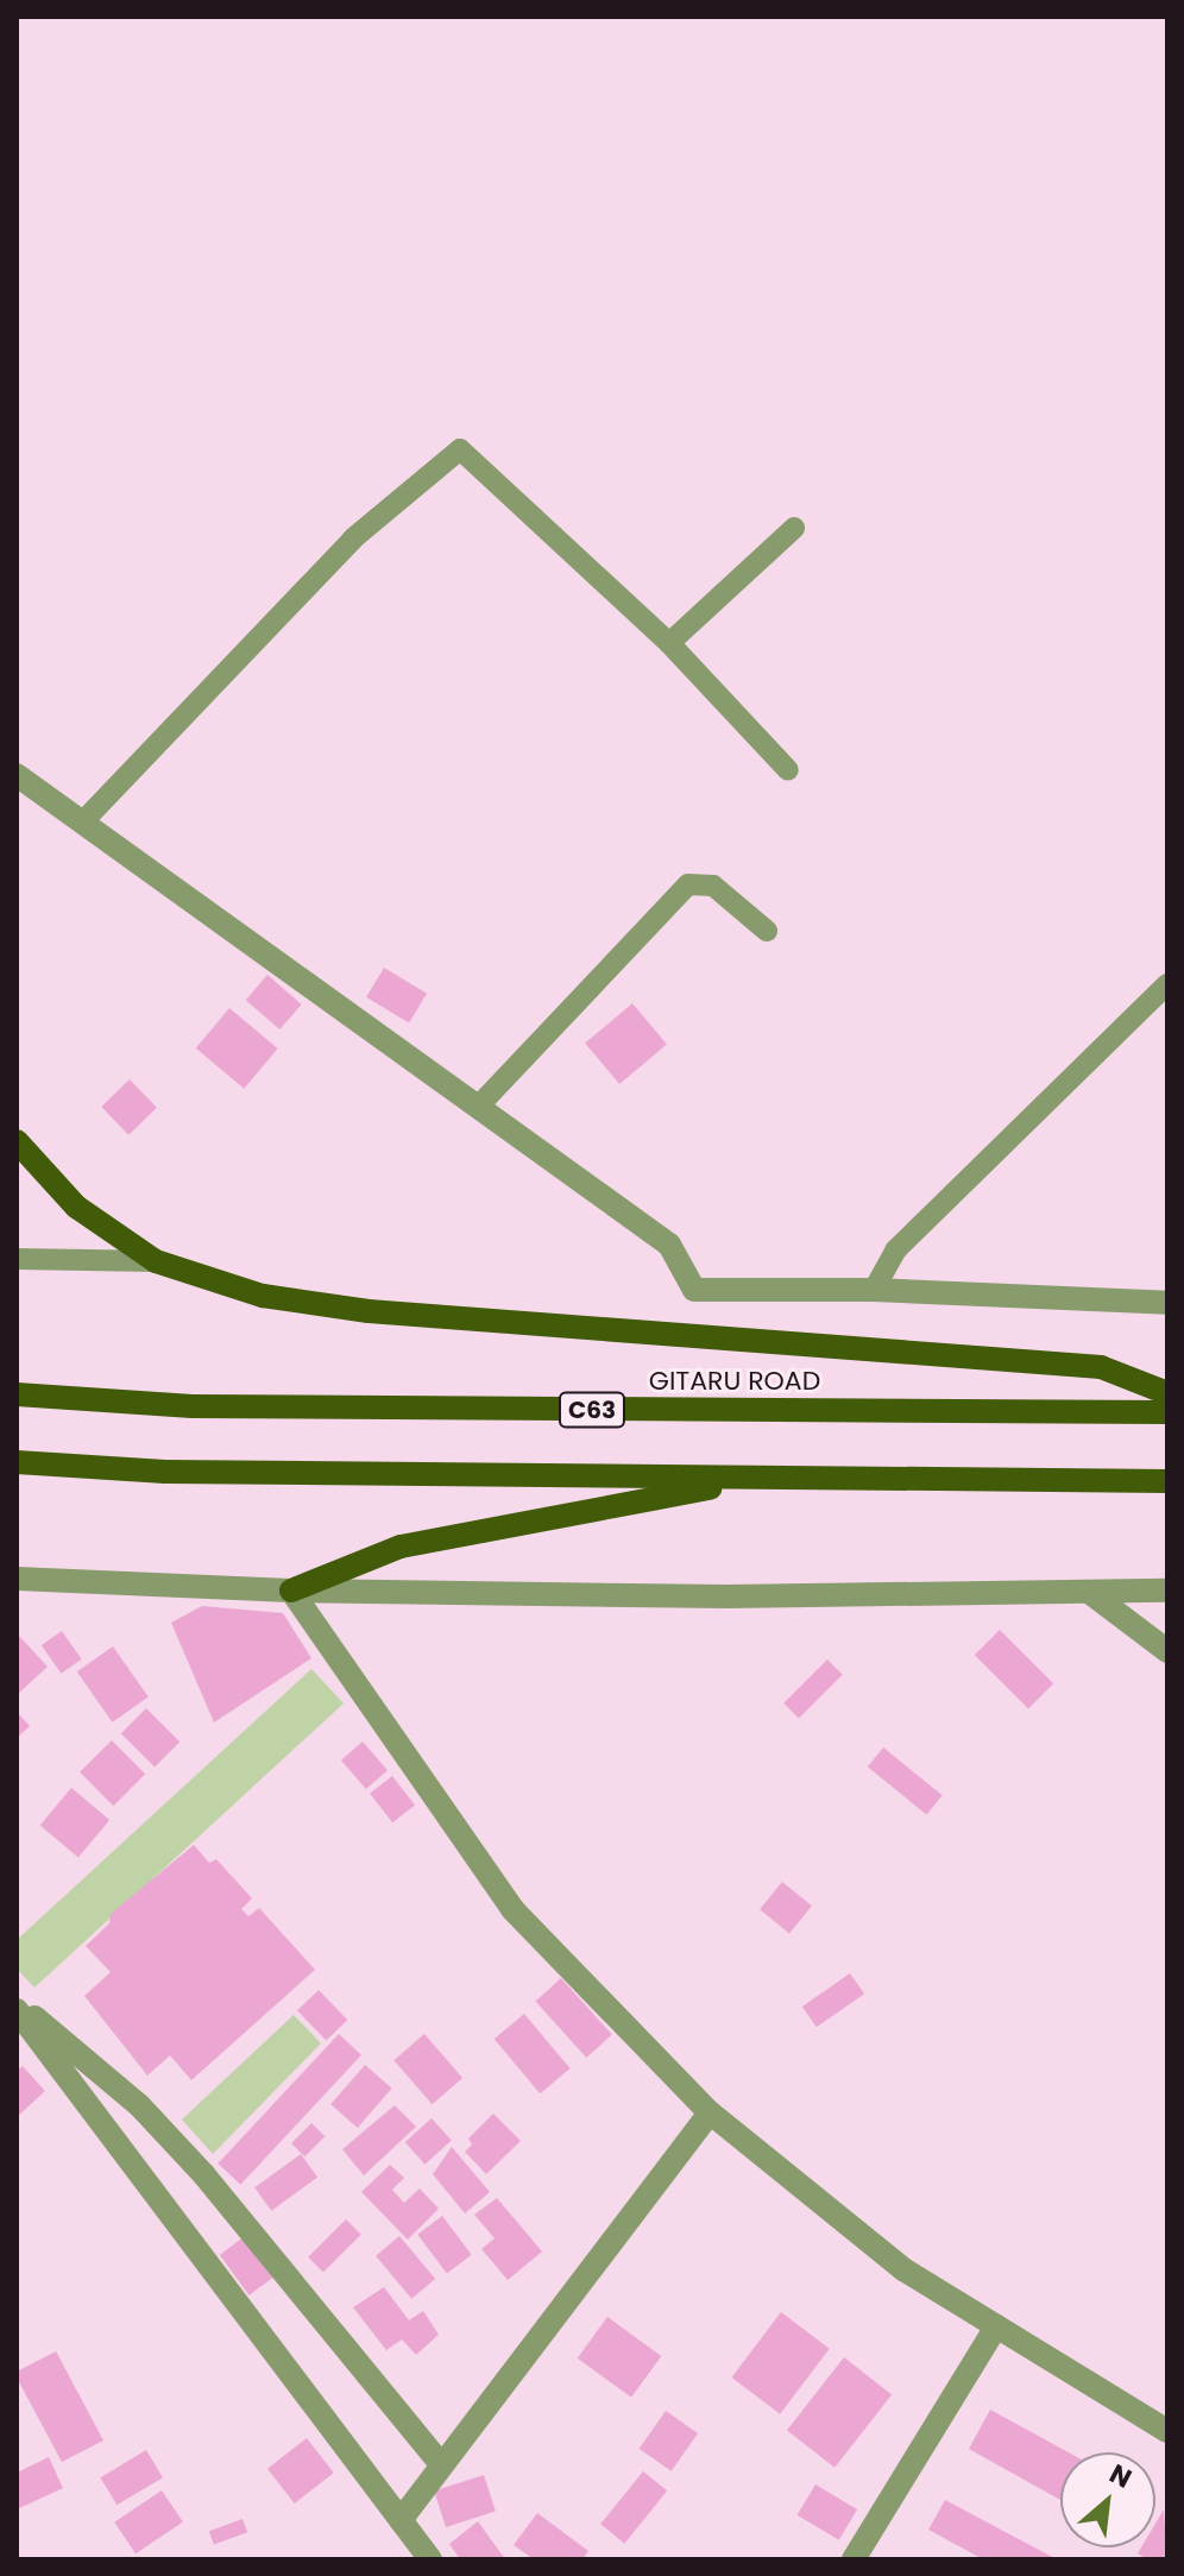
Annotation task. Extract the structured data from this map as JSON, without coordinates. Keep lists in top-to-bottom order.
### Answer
{
  "streets": {
    "main road": ["GITARU ROAD", "C63"]
  },
  "north": "top right"
}
